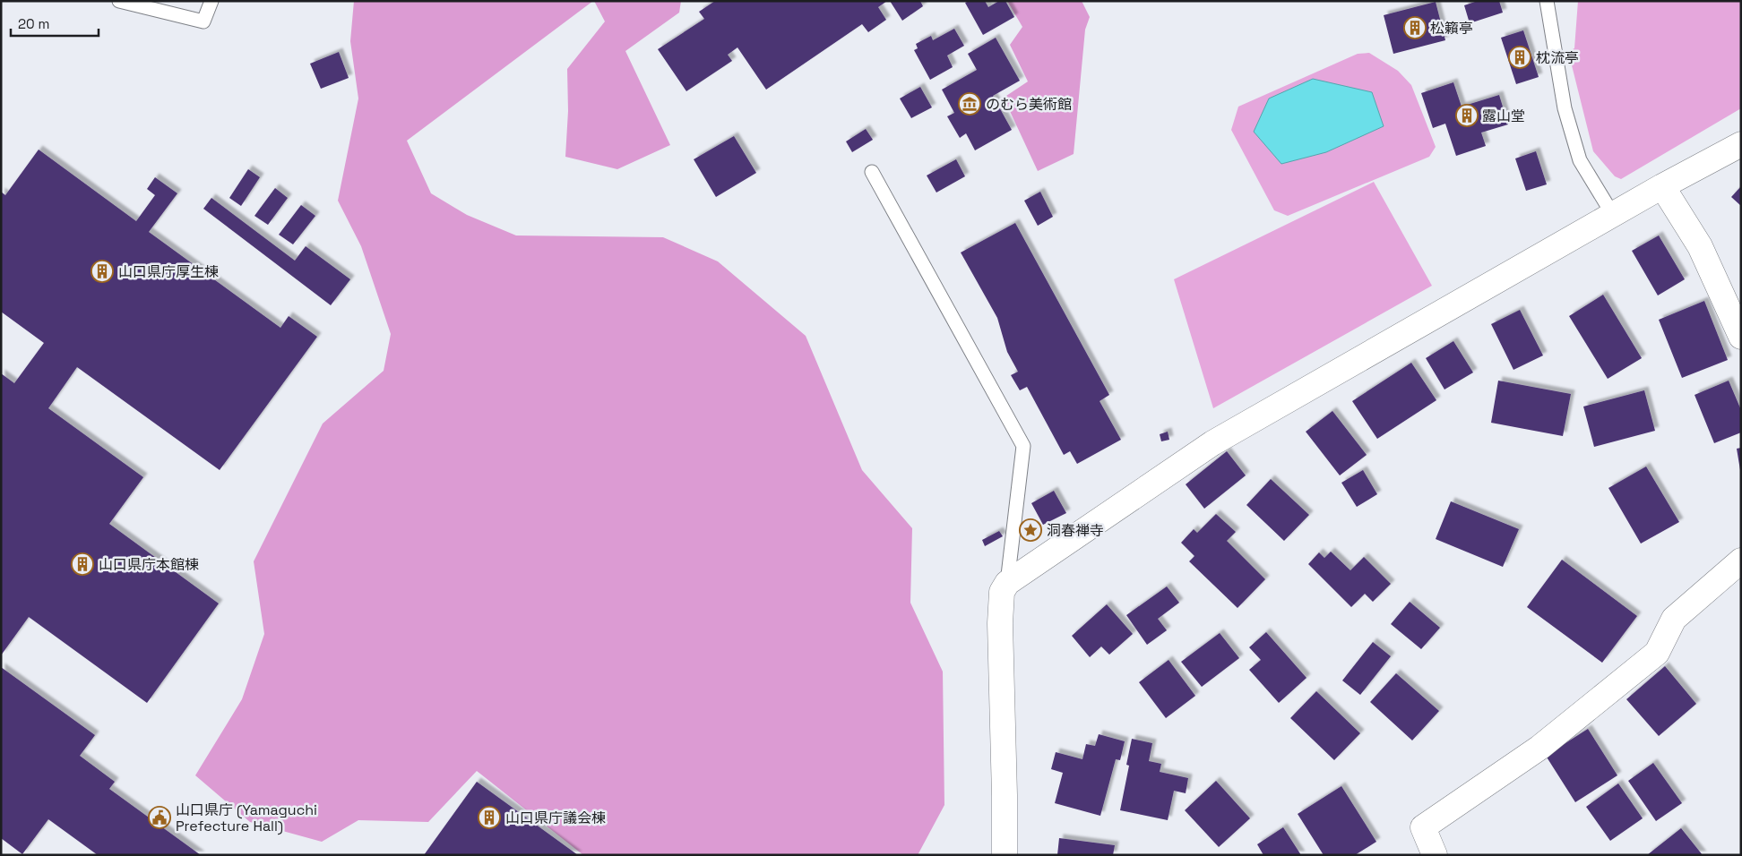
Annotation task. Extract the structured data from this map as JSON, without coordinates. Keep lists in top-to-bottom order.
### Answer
{
  "places": {
    "building": [
      "松籟亭",
      "枕流亭",
      "露山堂",
      "山口県庁厚生棟",
      "山口県庁本館棟",
      "山口県庁議会棟"
    ],
    "museum": ["のむら美術館"],
    "place": ["洞春禅寺"],
    "public building": ["山口県庁 (Yamaguchi Prefecture Hall)"]
  },
  "scale_bar": "20 m"
}
